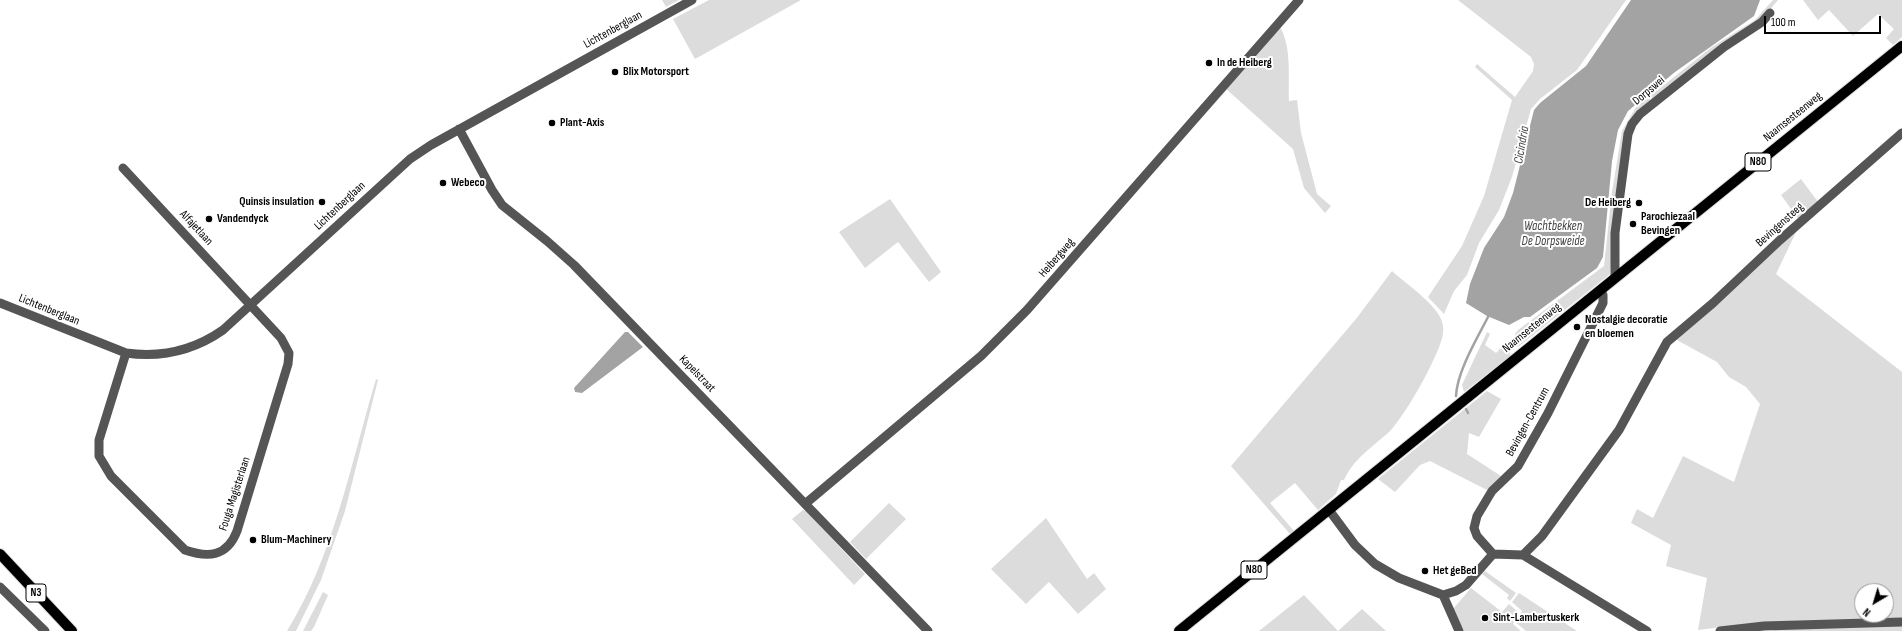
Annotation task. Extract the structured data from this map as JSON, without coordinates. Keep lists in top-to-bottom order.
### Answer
{
  "streets": {
    "main road": ["Naamsesteenweg", "N80", "N3"],
    "street": [
      "Lichtenberglaan",
      "Dorpswei",
      "Bevingensteeg",
      "Alfajetlaan",
      "Heibergweg",
      "Kapelstraat",
      "Bevingen-Centrum",
      "Fouga Magisterlaan"
    ]
  },
  "crossings": [
    ["Lichtenberglaan", "Alfajetlaan"],
    ["Lichtenberglaan", "Kapelstraat"],
    ["Lichtenberglaan", "Fouga Magisterlaan"],
    ["Dorpswei", "Naamsesteenweg"],
    ["Naamsesteenweg", "Bevingen-Centrum"],
    ["Alfajetlaan", "Fouga Magisterlaan"],
    ["Heibergweg", "Kapelstraat"]
  ],
  "water": ["Cicindria", "Wachtbekken De Dorpsweide"],
  "places": [
    "In de Heiberg",
    "Blix Motorsport",
    "Plant-Axis",
    "Webeco",
    "Quinsis insulation",
    "De Heiberg",
    "Vandendyck",
    "Parochiezaal Bevingen",
    "Nostalgie decoratie en bloemen",
    "Blum-Machinery",
    "Het geBed",
    "Sint-Lambertuskerk"
  ],
  "scale_bar": "100 m",
  "north": "bottom left"
}
